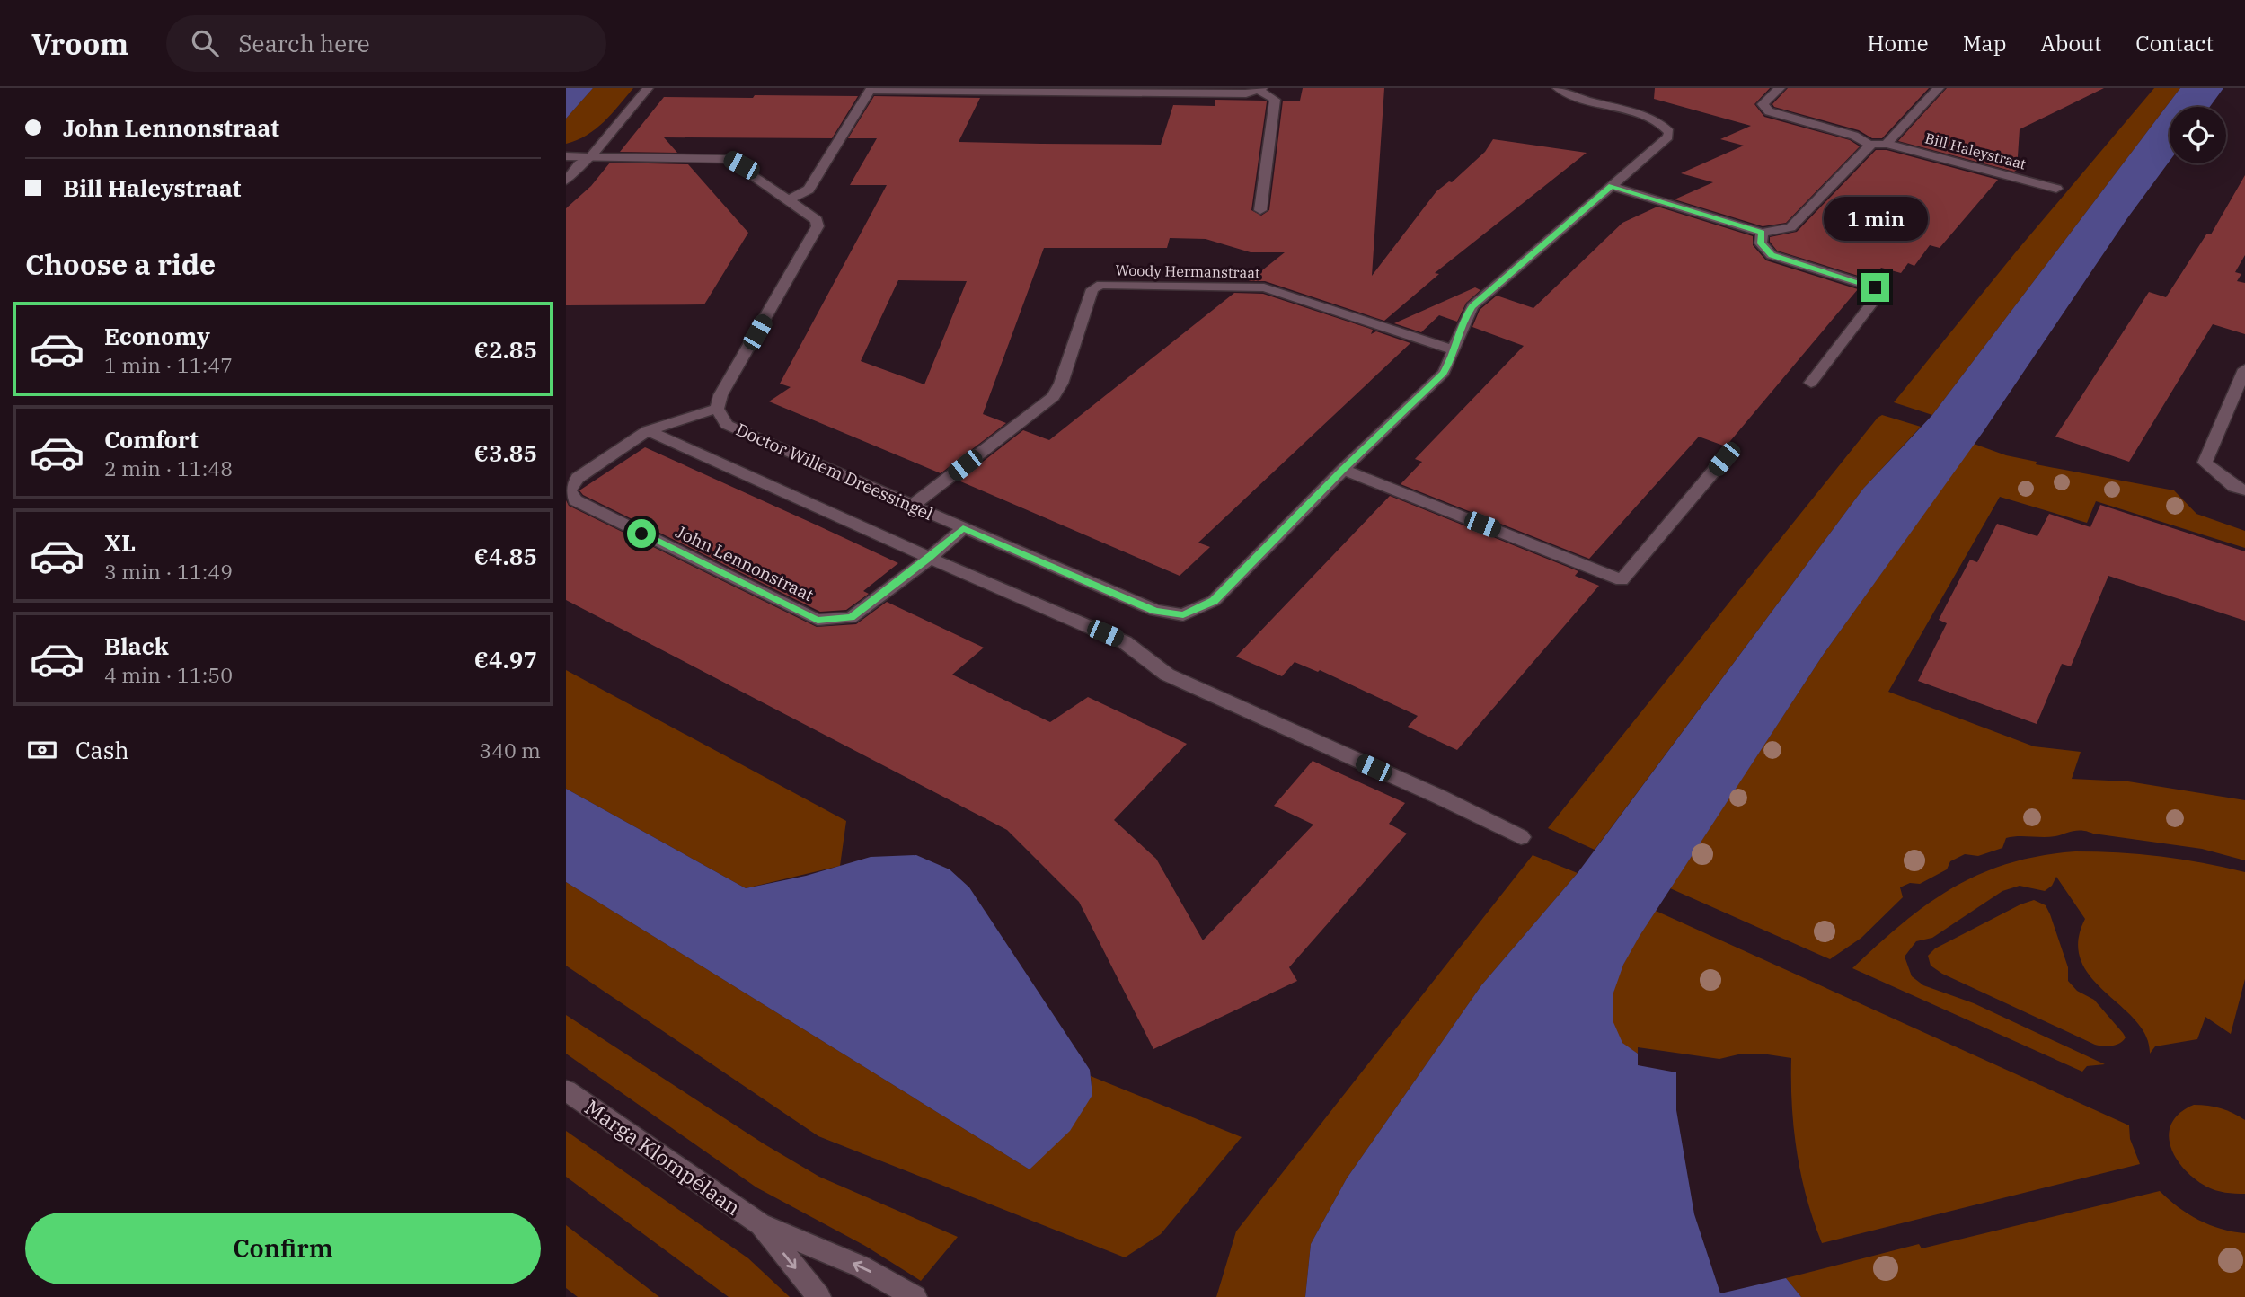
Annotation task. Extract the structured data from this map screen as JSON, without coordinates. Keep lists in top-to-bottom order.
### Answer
{
  "streets": {
    "street": [
      "Bill Haleystraat",
      "Woody Hermanstraat",
      "Doctor Willem Dreessingel",
      "John Lennonstraat",
      "Marga Klompélaan"
    ]
  },
  "crossings": [
    ["Woody Hermanstraat", "Doctor Willem Dreessingel"],
    ["Doctor Willem Dreessingel", "John Lennonstraat"]
  ],
  "page": {
    "header": "Vroom",
    "search": "Search here",
    "nav": [
      "Home",
      "Map",
      "About",
      "Contact"
    ],
    "banner": ["John Lennonstraat", "Bill Haleystraat"],
    "bubble": "1 min",
    "heading": "Choose a ride",
    "list": [
      {
        "name": "Economy",
        "note": "1 min · 11:47",
        "value": "€2.85"
      },
      {
        "name": "Comfort",
        "note": "2 min · 11:48",
        "value": "€3.85"
      },
      {
        "name": "XL",
        "note": "3 min · 11:49",
        "value": "€4.85"
      },
      {
        "name": "Black",
        "note": "4 min · 11:50",
        "value": "€4.97"
      }
    ],
    "pay": ["Cash", "340 m"],
    "buttons": "Confirm"
  }
}
